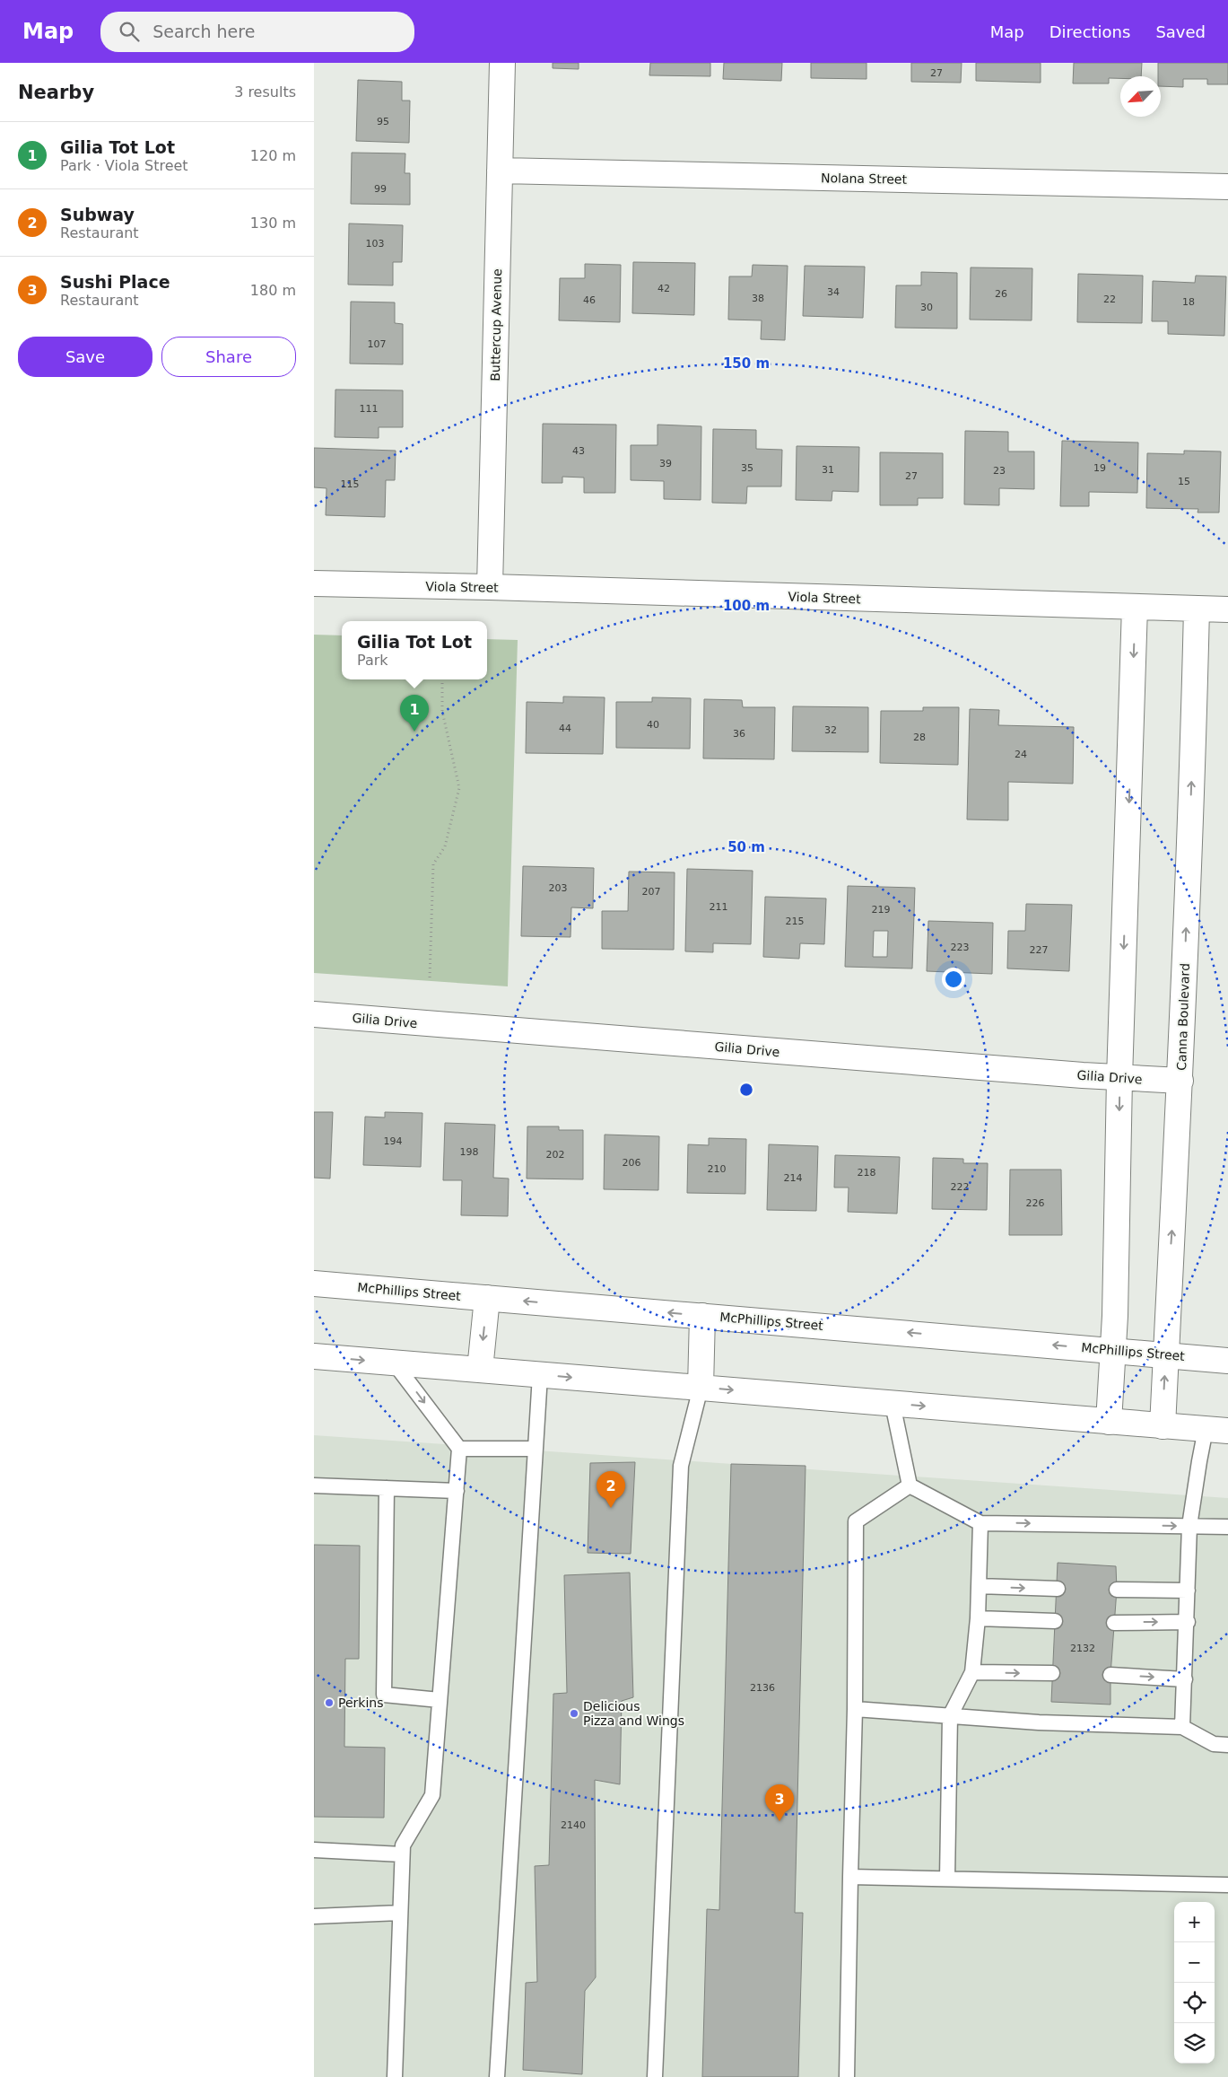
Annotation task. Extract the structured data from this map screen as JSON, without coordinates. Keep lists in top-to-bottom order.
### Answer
{
  "streets": {
    "street": [
      "Nolana Street",
      "Buttercup Avenue",
      "Viola Street",
      "Canna Boulevard",
      "Gilia Drive",
      "McPhillips Street"
    ]
  },
  "crossings": [
    ["Nolana Street", "Buttercup Avenue"],
    ["Buttercup Avenue", "Viola Street"],
    ["Viola Street", "Canna Boulevard"],
    ["Canna Boulevard", "Gilia Drive"],
    ["Canna Boulevard", "McPhillips Street"]
  ],
  "places": ["Perkins", "Delicious Pizza and Wings"],
  "house_numbers": [
    "27",
    "95",
    "99",
    "103",
    "42",
    "34",
    "26",
    "38",
    "22",
    "46",
    "18",
    "30",
    "107",
    "111",
    "43",
    "39",
    "35",
    "19",
    "31",
    "23",
    "27",
    "15",
    "115",
    "40",
    "44",
    "32",
    "36",
    "28",
    "24",
    "203",
    "207",
    "211",
    "219",
    "215",
    "223",
    "227",
    "194",
    "198",
    "202",
    "206",
    "210",
    "218",
    "214",
    "222",
    "226",
    "2132",
    "2136",
    "2140"
  ],
  "north": "bottom left",
  "page": {
    "header": "Map",
    "search": "Search here",
    "nav": ["Map", "Directions", "Saved"],
    "heading": ["Nearby", "3 results"],
    "list": [
      {
        "mark": "1",
        "name": "Gilia Tot Lot",
        "note": "Park · Viola Street",
        "value": "120 m"
      },
      {
        "mark": "2",
        "name": "Subway",
        "note": "Restaurant",
        "value": "130 m"
      },
      {
        "mark": "3",
        "name": "Sushi Place",
        "note": "Restaurant",
        "value": "180 m"
      }
    ],
    "buttons": ["Save", "Share"],
    "popup": ["Gilia Tot Lot", "Park"],
    "pins": ["1", "2", "3"],
    "map_buttons": ["+", "−"]
  },
  "rings": ["150 m", "100 m", "50 m"]
}
